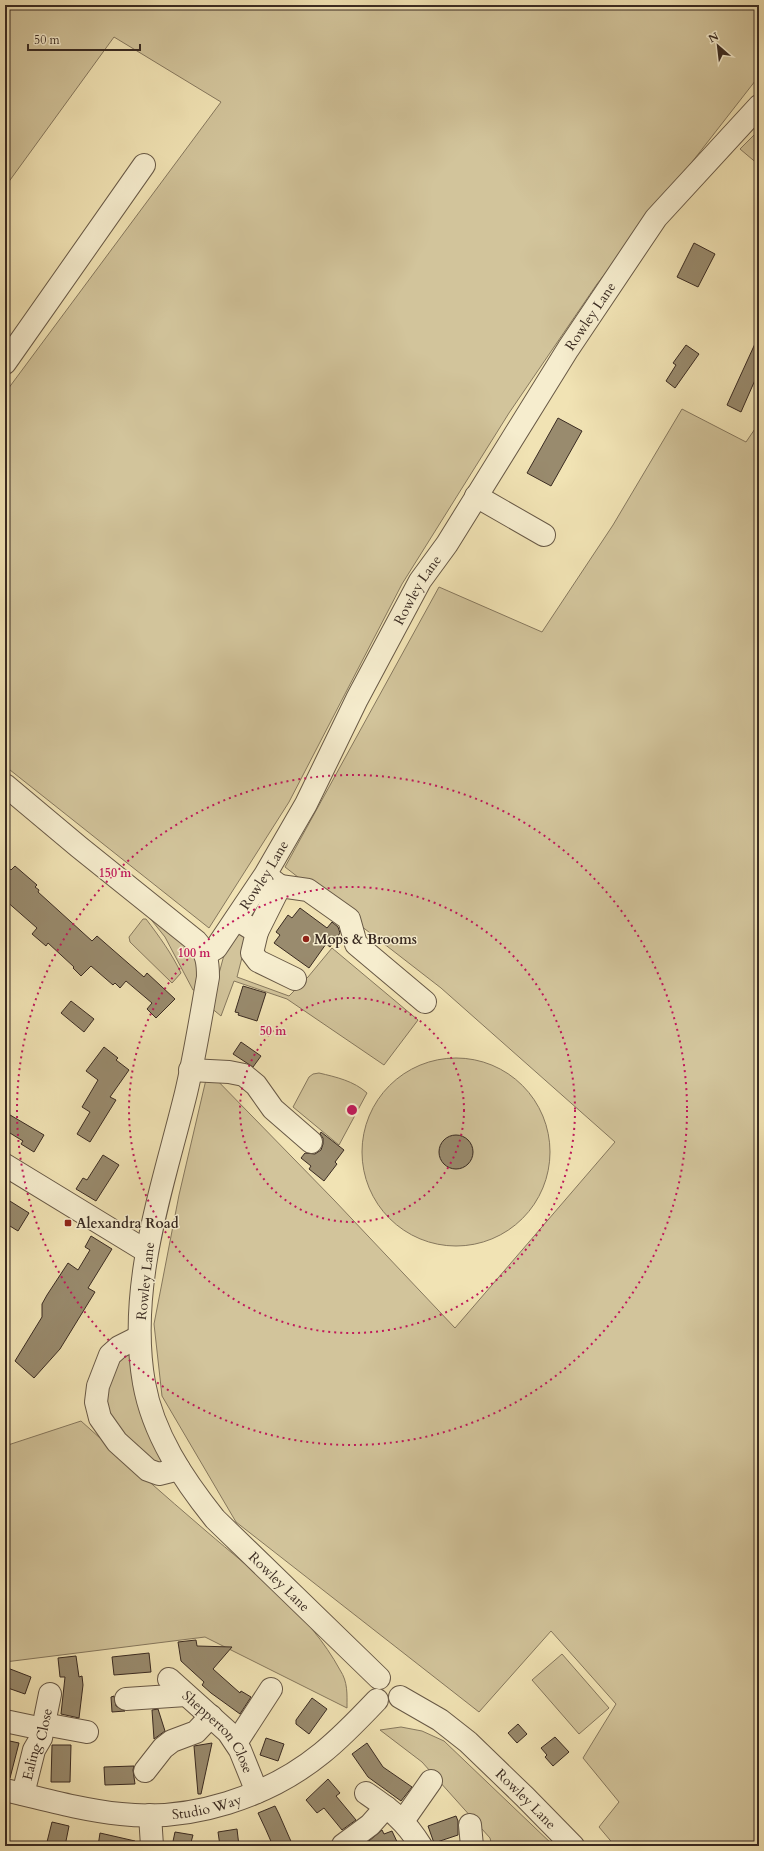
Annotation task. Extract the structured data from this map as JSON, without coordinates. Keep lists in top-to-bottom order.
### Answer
{
  "streets": {
    "street": [
      "Rowley Lane",
      "Shepperton Close",
      "Ealing Close",
      "Studio Way"
    ]
  },
  "crossings": [
    ["Rowley Lane", "Studio Way"],
    ["Shepperton Close", "Studio Way"],
    ["Ealing Close", "Studio Way"]
  ],
  "places": {
    "other": ["Mops & Brooms"],
    "transit": ["Alexandra Road"]
  },
  "scale_bar": "50 m",
  "north": "top left",
  "rings": ["150 m", "100 m", "50 m"]
}
